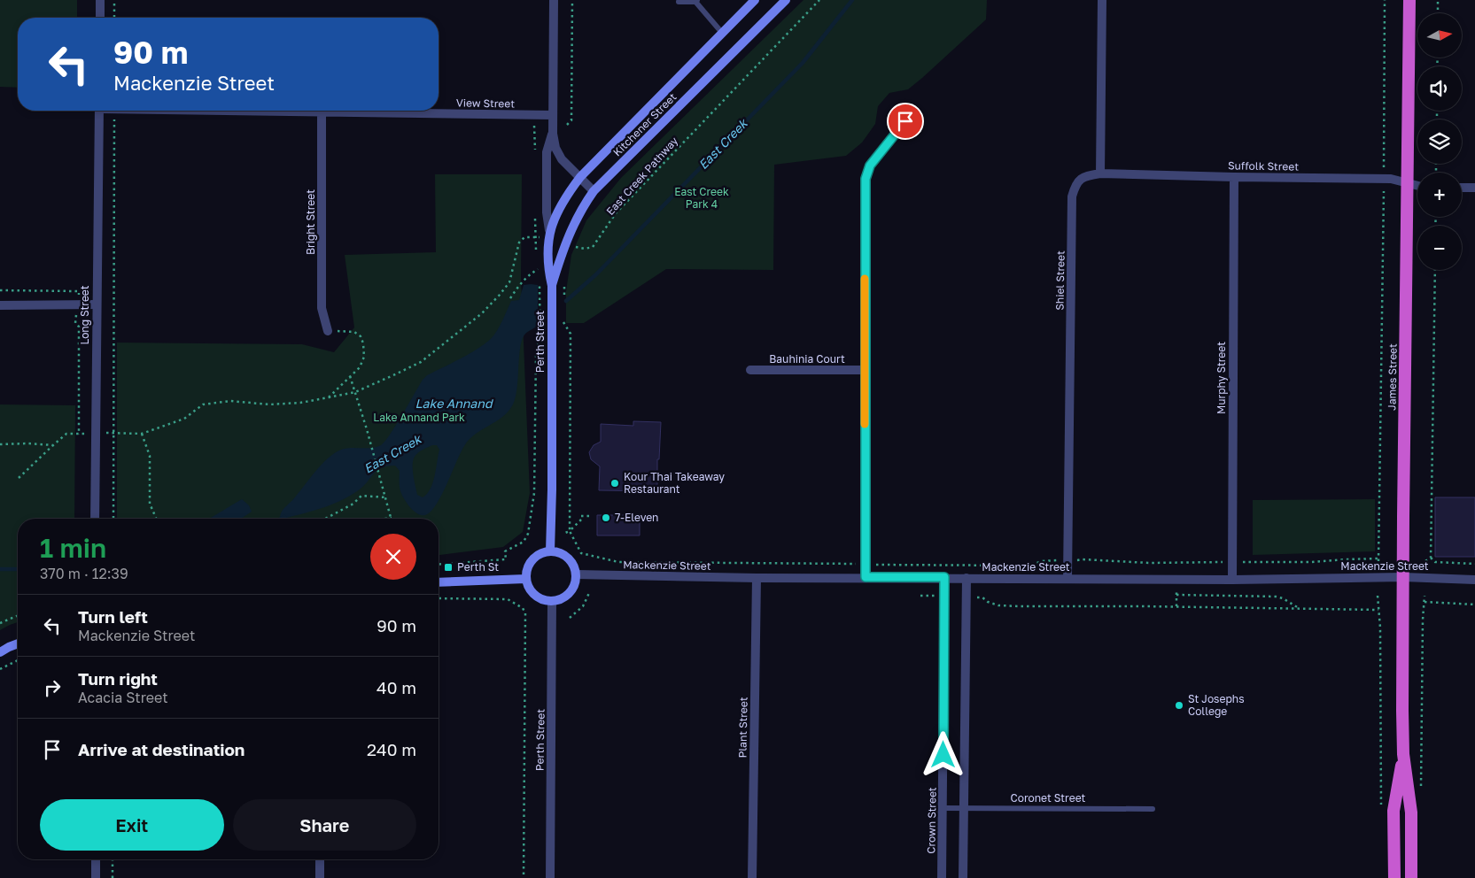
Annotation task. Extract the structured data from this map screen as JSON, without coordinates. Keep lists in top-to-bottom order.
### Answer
{
  "streets": {
    "highway": ["James Street"],
    "main road": ["Kitchener Street", "Perth Street"],
    "street": [
      "View Street",
      "Suffolk Street",
      "Bright Street",
      "Shiel Street",
      "Long Street",
      "Bauhinia Court",
      "Murphy Street",
      "Mackenzie Street",
      "Plant Street",
      "Crown Street"
    ],
    "lane": ["Coronet Street"],
    "path": ["East Creek Pathway"]
  },
  "crossings": [
    ["View Street", "Bright Street"],
    ["View Street", "Perth Street"],
    ["Kitchener Street", "East Creek Pathway"],
    ["Kitchener Street", "Perth Street"],
    ["Suffolk Street", "Shiel Street"],
    ["Suffolk Street", "James Street"],
    ["Suffolk Street", "Murphy Street"],
    ["Shiel Street", "Mackenzie Street"],
    ["Perth Street", "Mackenzie Street"],
    ["James Street", "Mackenzie Street"],
    ["Murphy Street", "Mackenzie Street"],
    ["Mackenzie Street", "Plant Street"],
    ["Mackenzie Street", "Crown Street"],
    ["Coronet Street", "Crown Street"]
  ],
  "water": ["East Creek", "Lake Annand"],
  "parks": ["East Creek Park 4", "Lake Annand Park"],
  "places": {
    "other": ["Kour Thai Takeaway Restaurant", "7-Eleven", "St Josephs College"],
    "transit": ["Perth St"]
  },
  "north": "right",
  "page": {
    "map_buttons": ["+", "−"],
    "turn": ["90 m", "Mackenzie Street"],
    "heading": ["1 min", "370 m · 12:39"],
    "list": [
      {
        "name": "Turn left",
        "note": "Mackenzie Street",
        "value": "90 m"
      },
      {
        "name": "Turn right",
        "note": "Acacia Street",
        "value": "40 m"
      },
      {
        "name": "Arrive at destination",
        "value": "240 m"
      }
    ],
    "buttons": ["Exit", "Share"]
  }
}
